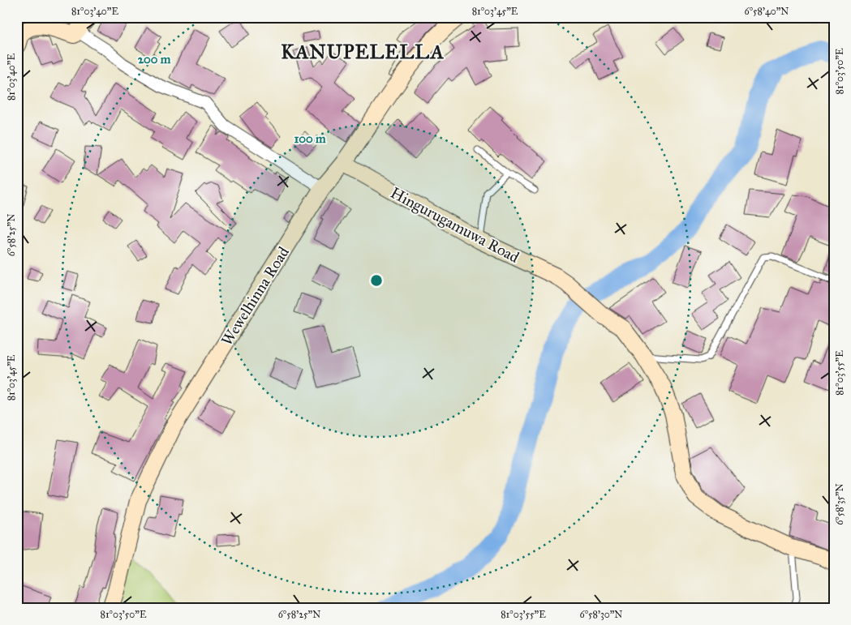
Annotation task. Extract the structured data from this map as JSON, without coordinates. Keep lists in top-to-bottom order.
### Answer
{
  "streets": {
    "street": ["Hingurugamuwa Road", "Wewelhinna Road"]
  },
  "crossings": [
    ["Hingurugamuwa Road", "Wewelhinna Road"]
  ],
  "districts": ["KANUPELELLA"],
  "coordinates": [
    "81°03'40\"E",
    "81°03'45\"E",
    "6°58'40\"N",
    "81°03'50\"E",
    "6°58'25\"N",
    "81°03'55\"E",
    "6°58'35\"N",
    "6°58'30\"N"
  ],
  "rings": ["200 m", "100 m"]
}
